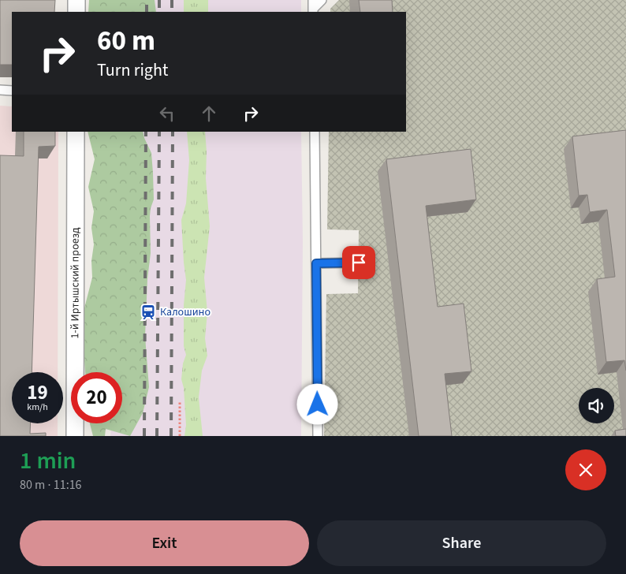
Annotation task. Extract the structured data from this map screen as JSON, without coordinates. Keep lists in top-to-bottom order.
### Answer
{
  "streets": {
    "street": ["1-й Иртышский проезд"]
  },
  "places": {
    "station": ["Калошино"]
  },
  "page": {
    "turn": ["60 m", "Turn right"],
    "speed": "19 km/h",
    "limit": "20",
    "heading": ["1 min", "80 m · 11:16"],
    "buttons": ["Exit", "Share"]
  }
}
